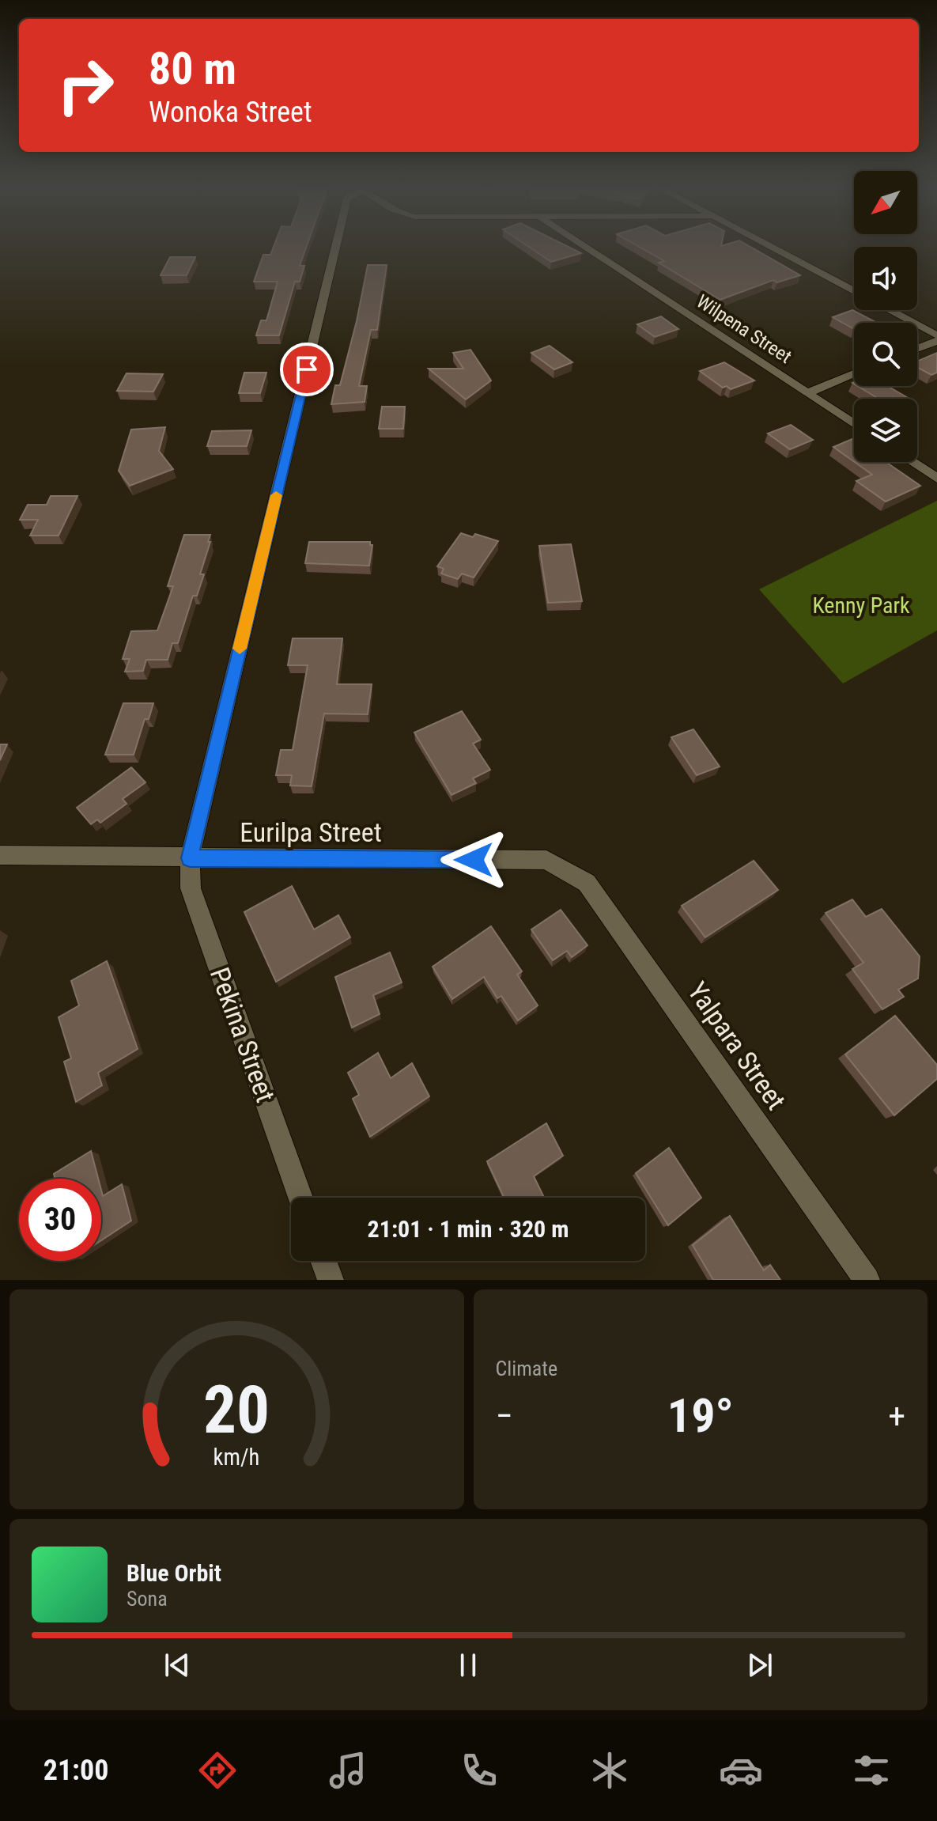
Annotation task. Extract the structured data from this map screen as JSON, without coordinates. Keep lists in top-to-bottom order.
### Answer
{
  "streets": {
    "street": [
      "Wilpena Street",
      "Eurilpa Street",
      "Pekina Street",
      "Yalpara Street"
    ]
  },
  "crossings": [
    ["Eurilpa Street", "Pekina Street"],
    ["Eurilpa Street", "Yalpara Street"]
  ],
  "parks": ["Kenny Park"],
  "north": "bottom left",
  "page": {
    "turn": ["80 m", "Wonoka Street"],
    "limit": "30",
    "trip": "21:01 · 1 min · 320 m",
    "tile": "Climate",
    "heat": ["−", "19°", "+"],
    "song": ["Blue Orbit", "Sona"],
    "tabs": "21:00",
    "gauge": ["20", "km/h"]
  }
}
